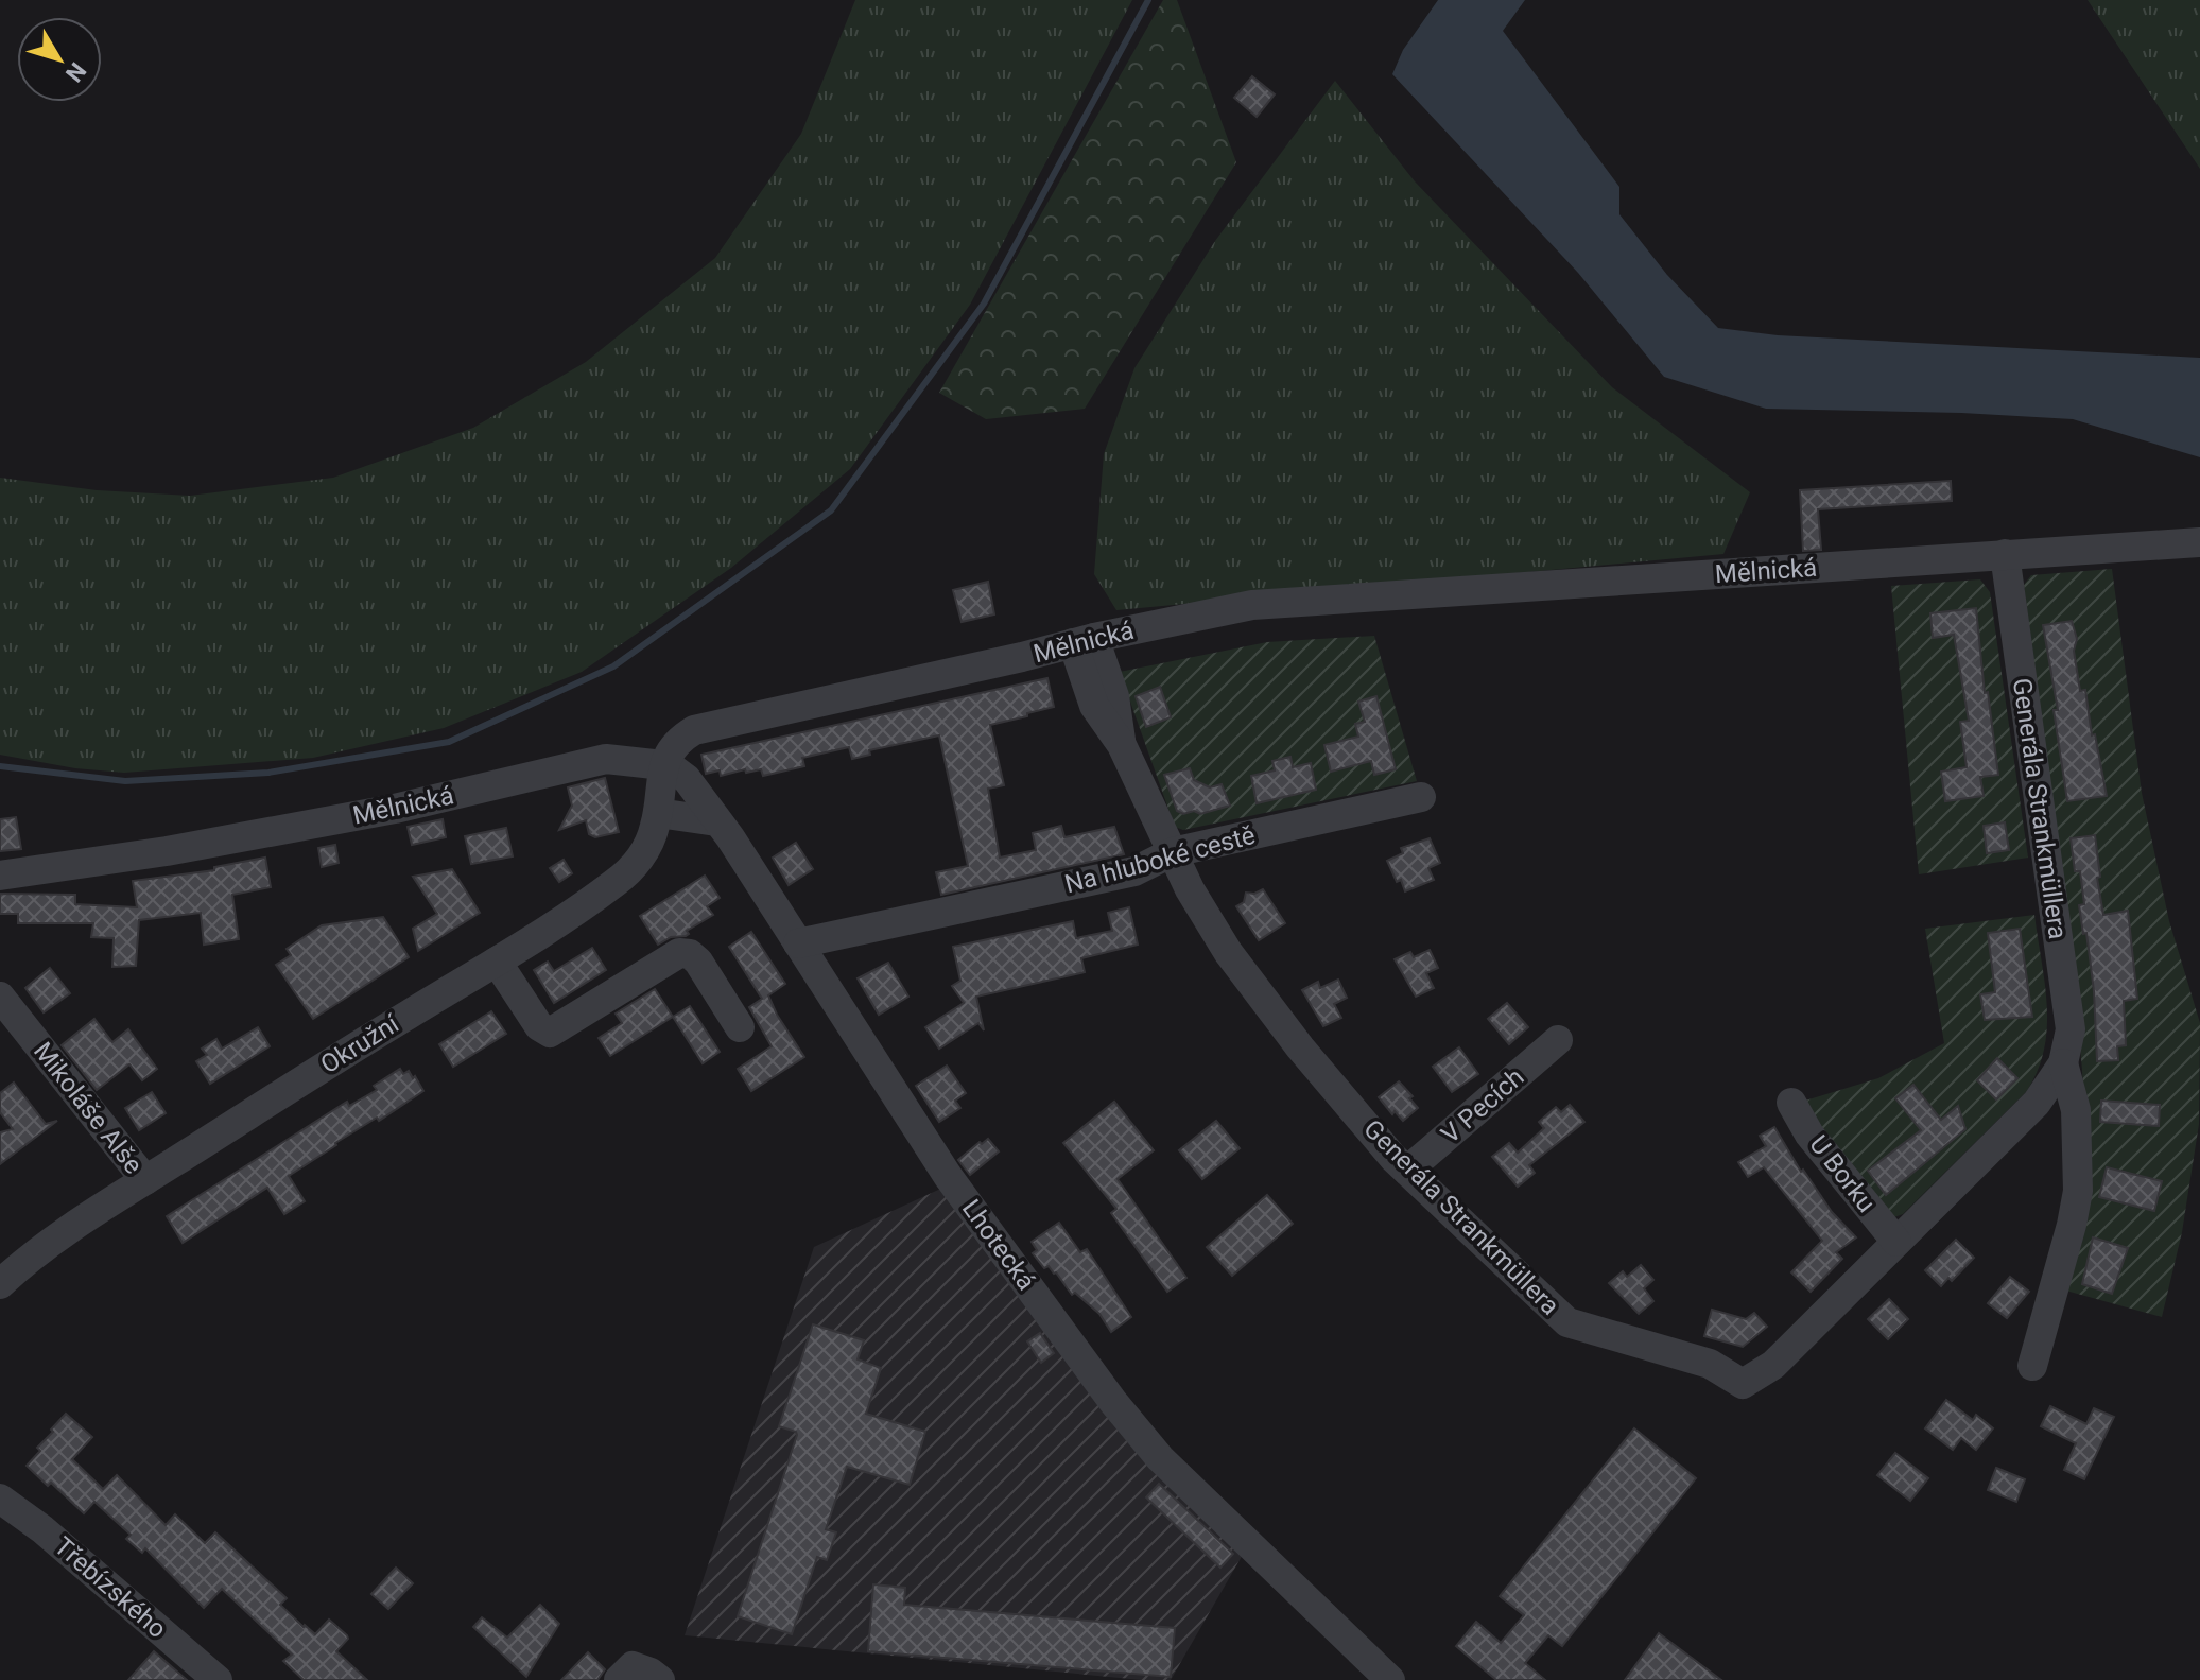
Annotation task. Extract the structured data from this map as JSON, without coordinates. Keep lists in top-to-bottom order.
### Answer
{
  "streets": {
    "street": [
      "Mělnická",
      "Generála Strankmüllera",
      "Na hluboké cestě",
      "Okružní",
      "V Pecích",
      "Mikoláše Alše",
      "U Borku",
      "Lhotecká",
      "Třebízského"
    ]
  },
  "crossings": [
    ["Mělnická", "Generála Strankmüllera"],
    ["Mělnická", "Okružní"],
    ["Mělnická", "Lhotecká"],
    ["Generála Strankmüllera", "Na hluboké cestě"],
    ["Generála Strankmüllera", "V Pecích"],
    ["Generála Strankmüllera", "U Borku"],
    ["Na hluboké cestě", "Lhotecká"],
    ["Okružní", "Mikoláše Alše"],
    ["Okružní", "Lhotecká"]
  ],
  "north": "bottom right"
}
